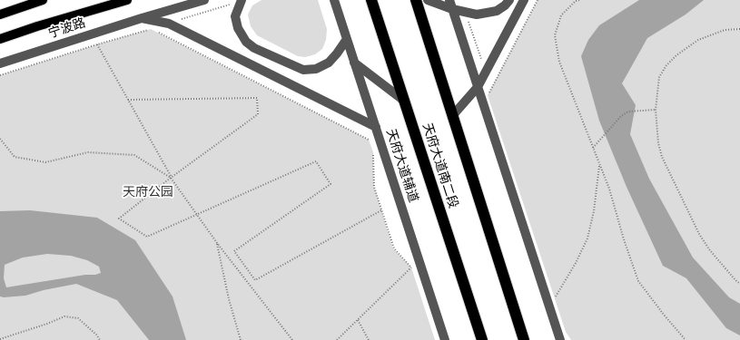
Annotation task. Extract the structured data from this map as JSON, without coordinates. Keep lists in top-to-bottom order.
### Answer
{
  "streets": {
    "highway": ["天府大道南二段"],
    "main road": ["宁波路"],
    "street": ["天府大道辅道"]
  },
  "parks": ["天府公园"]
}
